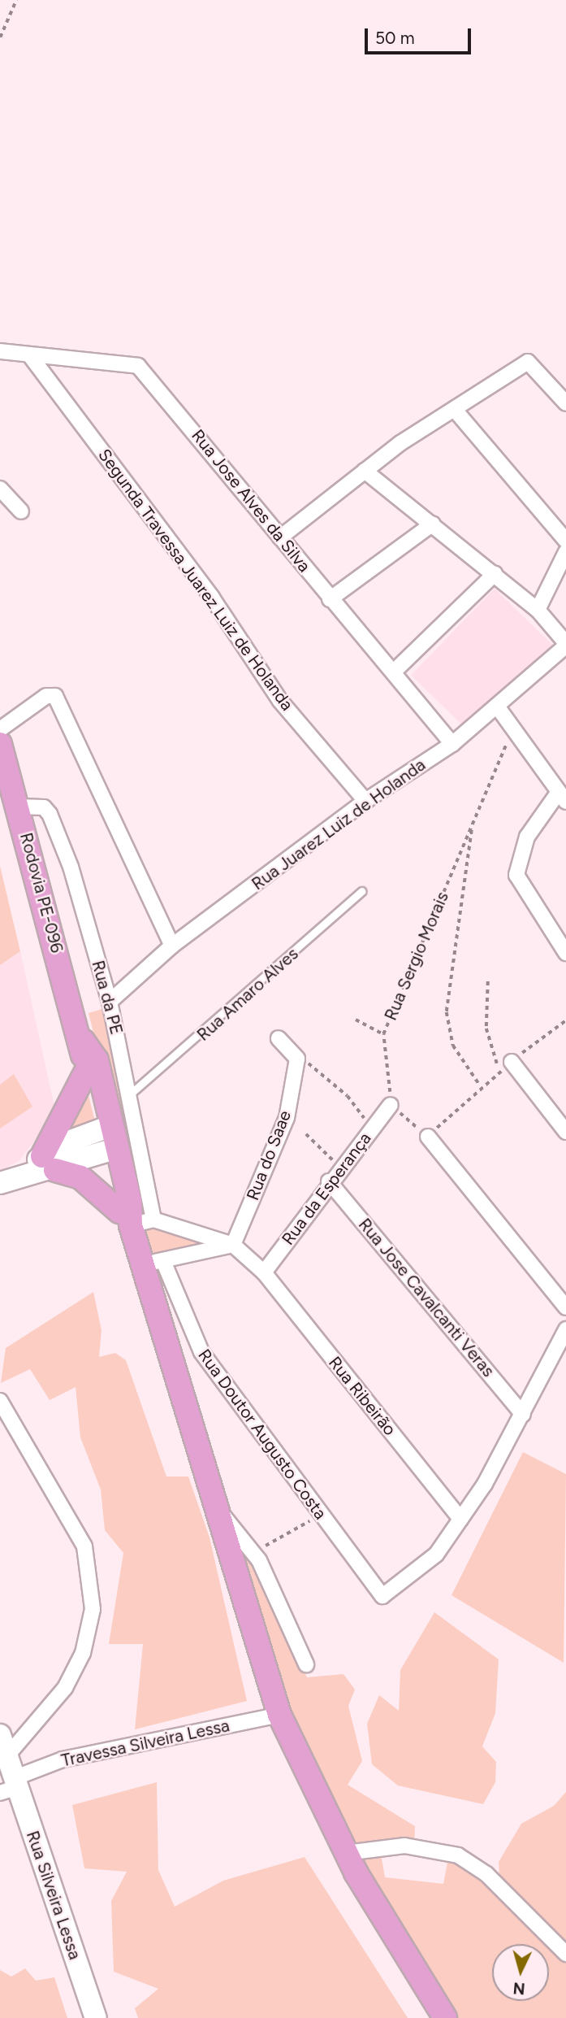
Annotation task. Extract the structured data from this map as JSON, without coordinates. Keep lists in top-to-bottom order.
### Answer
{
  "streets": {
    "main road": ["Rodovia PE-096", "Rua Silveira Lessa"],
    "street": [
      "Rua Jose Alves da Silva",
      "Segunda Travessa Juarez Luiz de Holanda",
      "Rua Juarez Luiz de Holanda",
      "Rua da PE",
      "Rua do Saae",
      "Rua da Esperança",
      "Rua Jose Cavalcanti Veras",
      "Rua Ribeirão",
      "Rua Doutor Augusto Costa",
      "Travessa Silveira Lessa"
    ],
    "lane": ["Rua Amaro Alves"],
    "path": ["Rua Sergio Morais"]
  },
  "crossings": [
    ["Rua Jose Alves da Silva", "Segunda Travessa Juarez Luiz de Holanda"],
    ["Rua Jose Alves da Silva", "Rua Juarez Luiz de Holanda"],
    ["Segunda Travessa Juarez Luiz de Holanda", "Rua Juarez Luiz de Holanda"],
    ["Rua Juarez Luiz de Holanda", "Rua da PE"],
    ["Rodovia PE-096", "Rua da PE"],
    ["Rua Sergio Morais", "Rua da Esperança"],
    ["Rua Amaro Alves", "Rua da PE"],
    ["Rua do Saae", "Rua Ribeirão"],
    ["Rua da Esperança", "Rua Jose Cavalcanti Veras"],
    ["Rua da Esperança", "Rua Ribeirão"],
    ["Rua Ribeirão", "Rua Doutor Augusto Costa"],
    ["Travessa Silveira Lessa", "Rua Silveira Lessa"]
  ],
  "scale_bar": "50 m",
  "north": "bottom"
}
